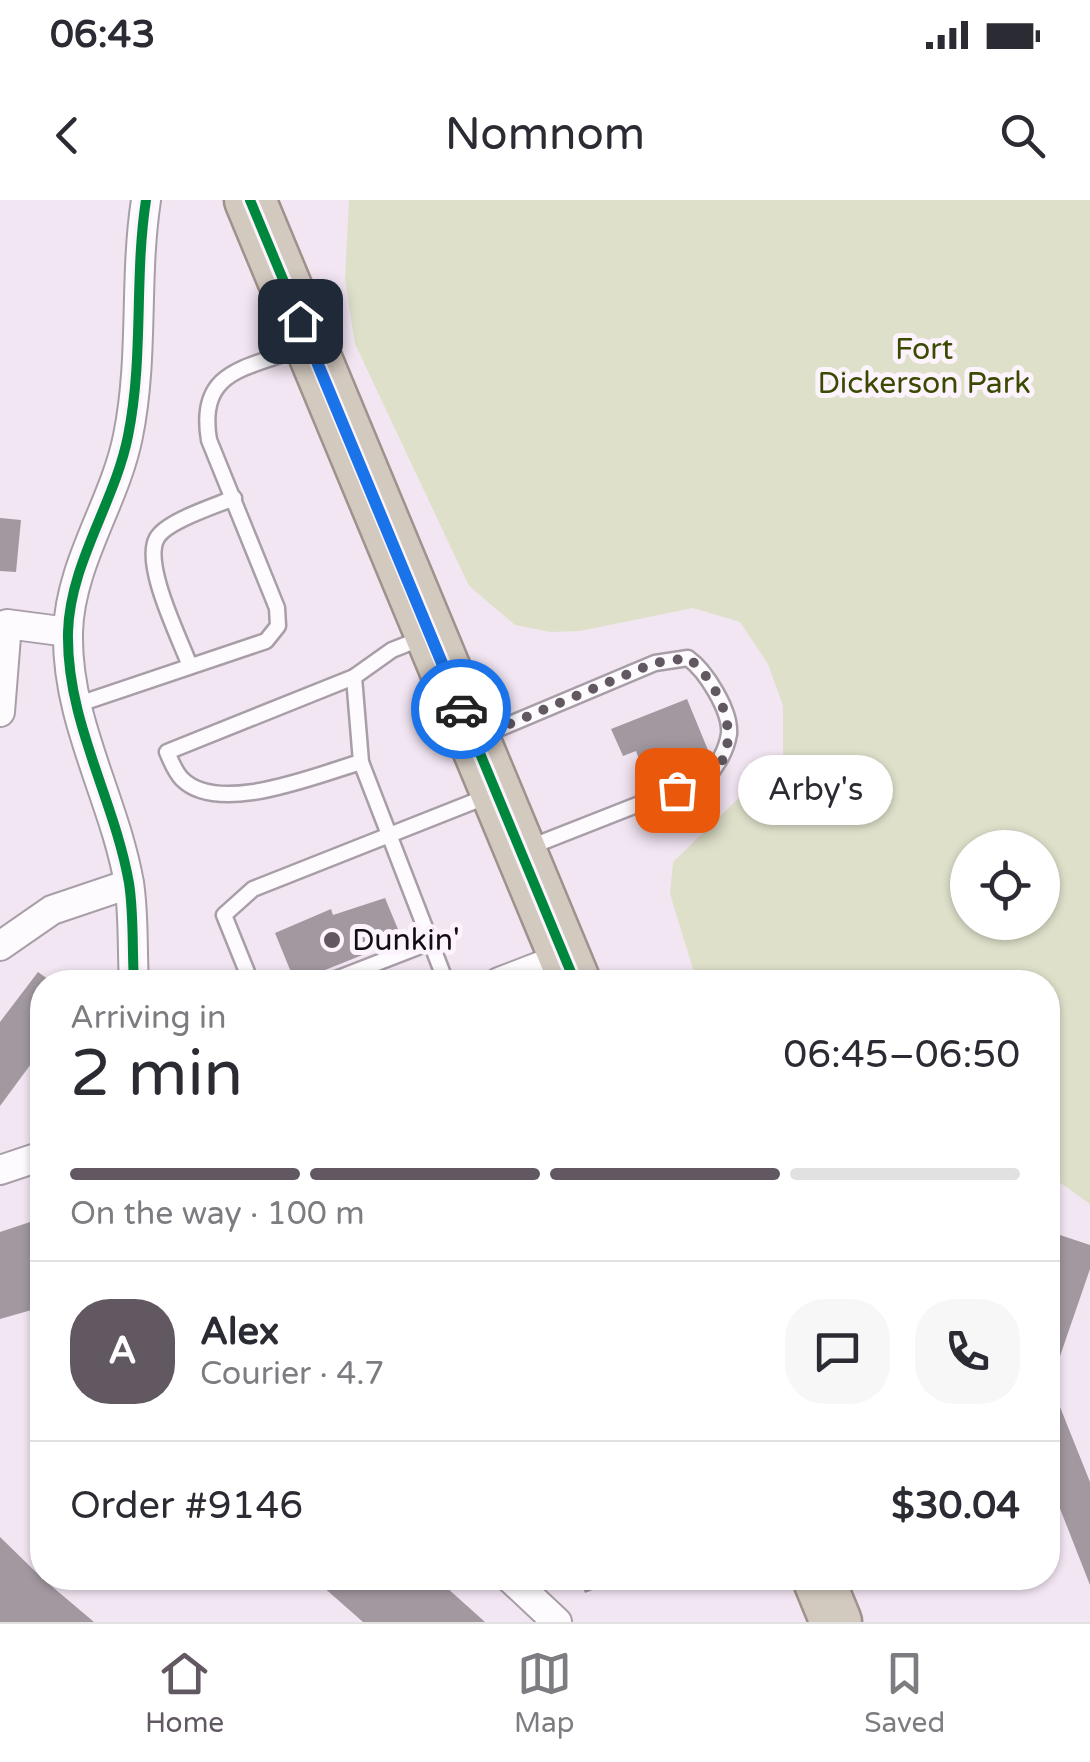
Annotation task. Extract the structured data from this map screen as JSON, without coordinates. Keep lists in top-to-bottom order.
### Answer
{
  "parks": ["Fort Dickerson Park"],
  "places": ["Arby's", "Dunkin'"],
  "page": {
    "status": "06:43",
    "header": "Nomnom",
    "bubble": "Arby's",
    "heading": ["2 min", "Arriving in", "06:45–06:50"],
    "panel": [
      "Alex",
      "Courier · 4.7",
      "Order #9146",
      "$30.04"
    ],
    "bar": "On the way · 100 m",
    "round": "A",
    "tabs": ["Home", "Map", "Saved"]
  }
}
